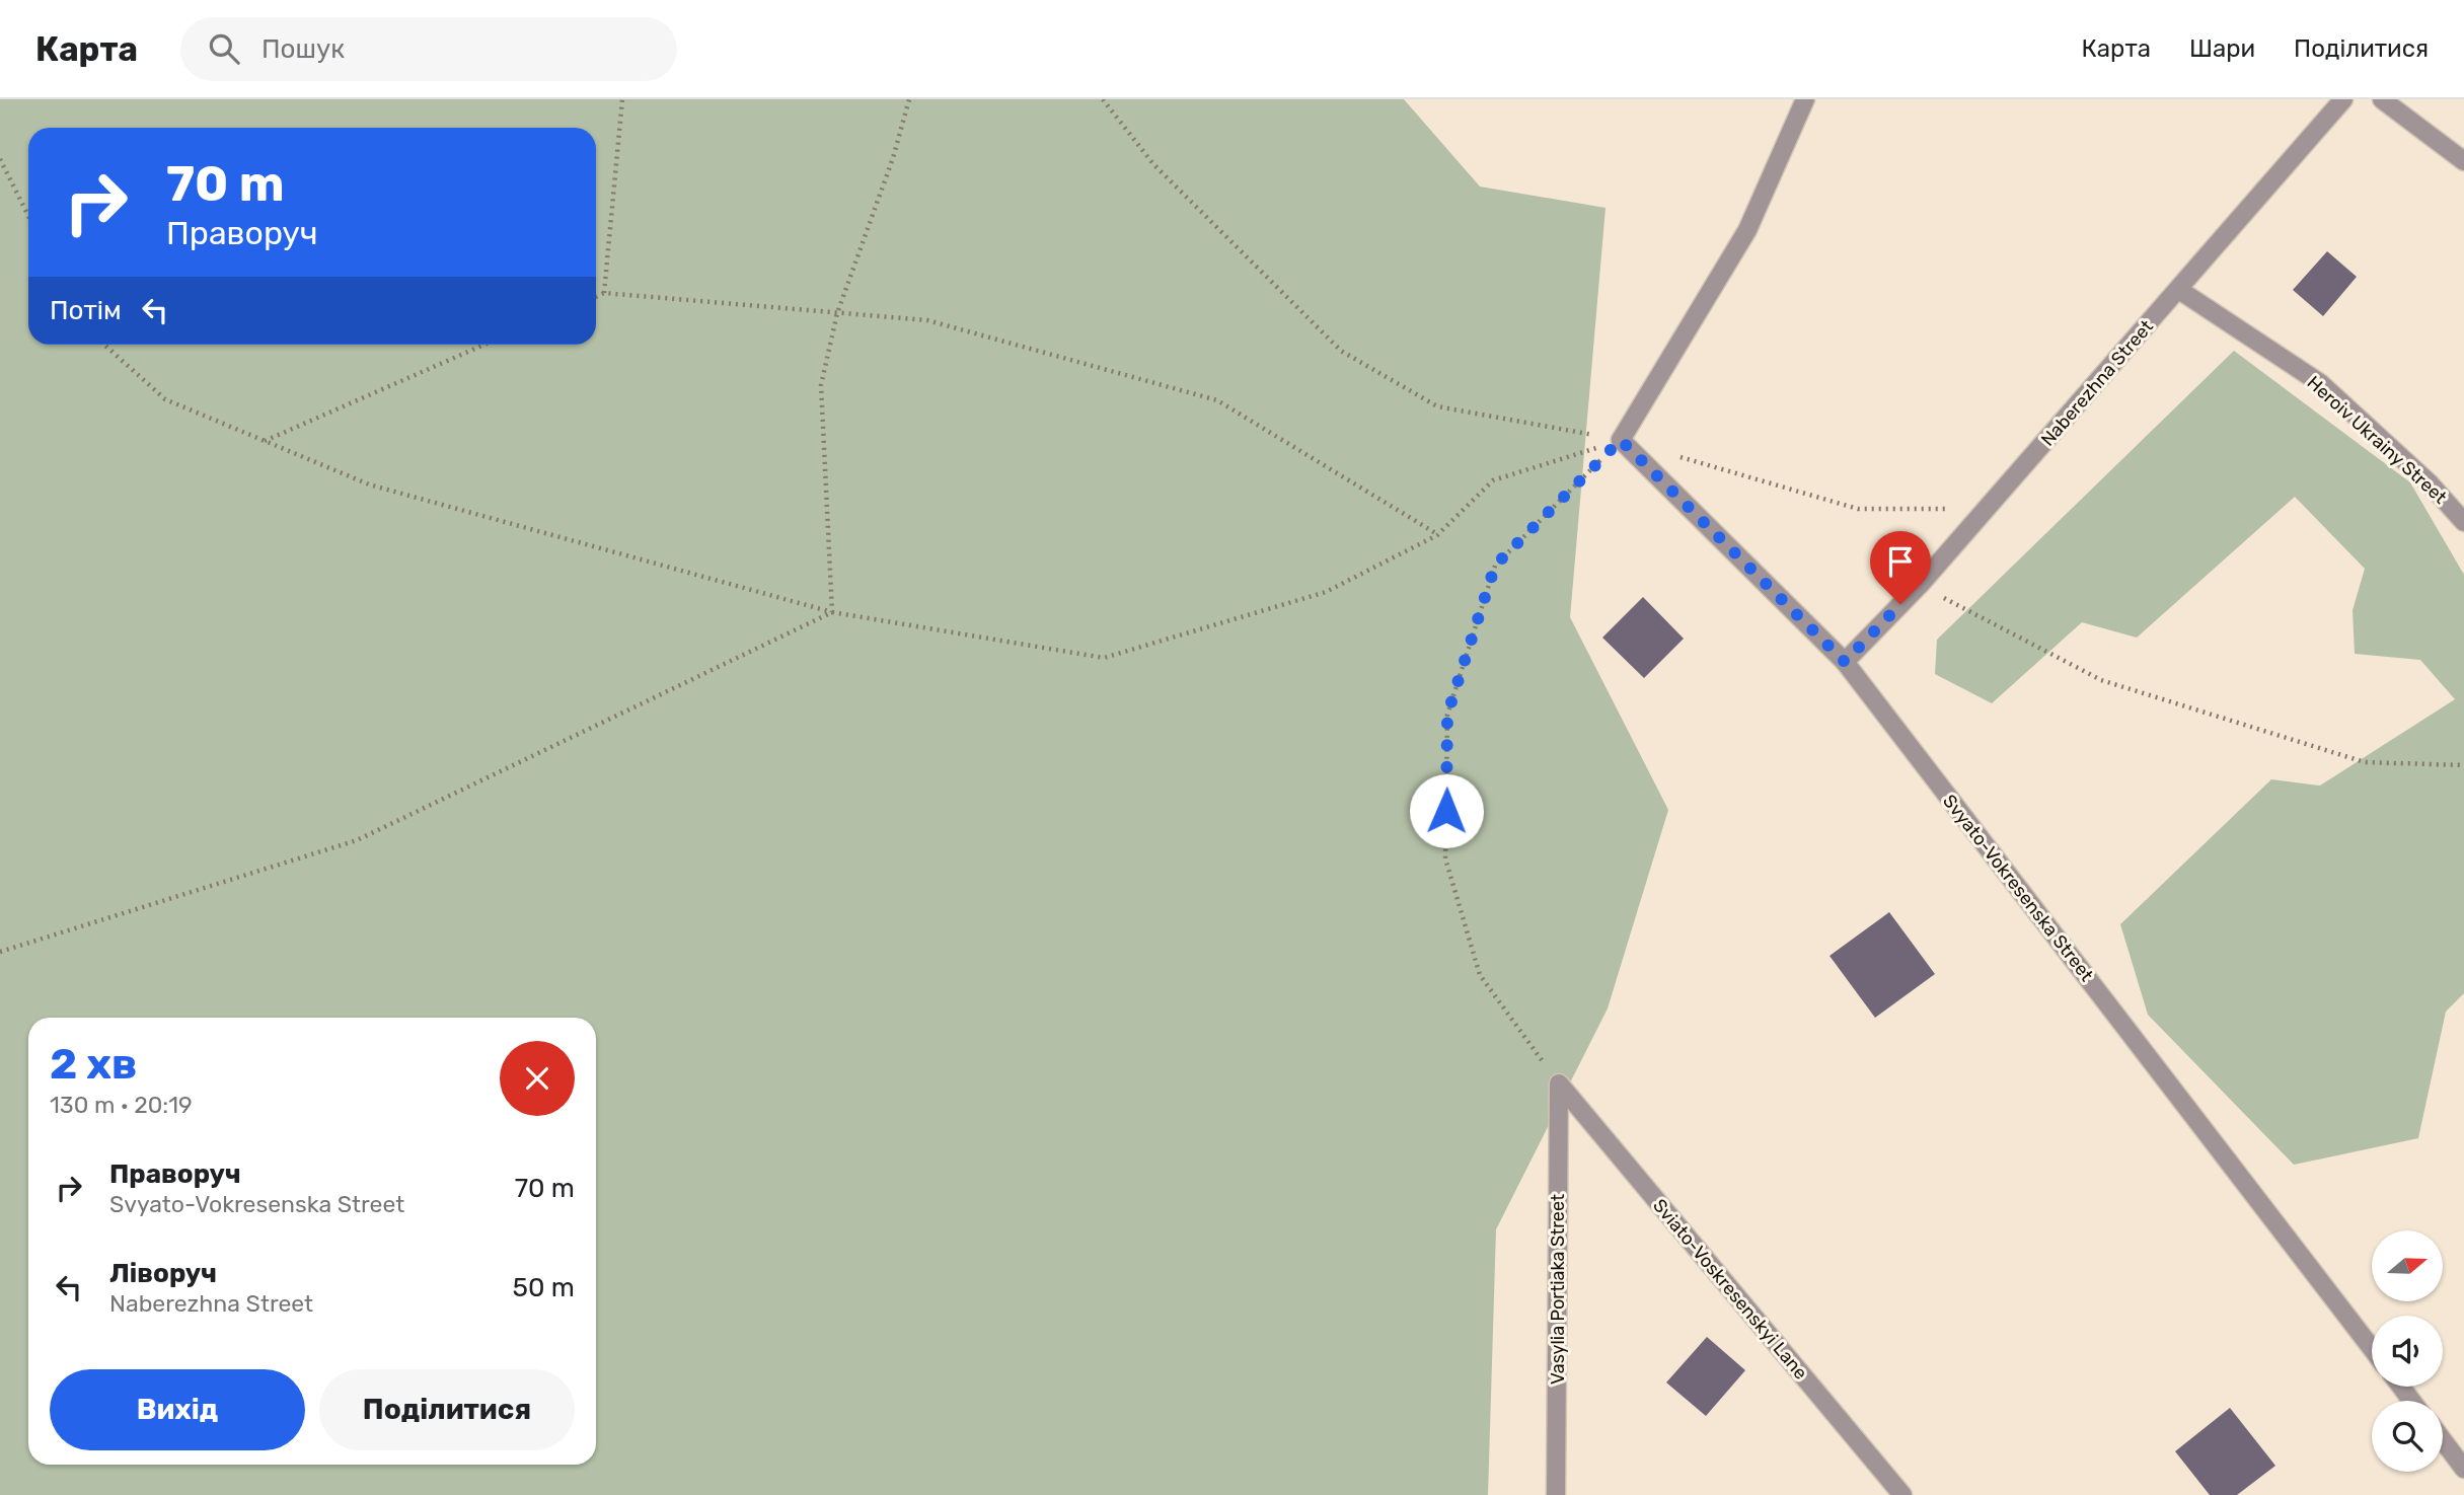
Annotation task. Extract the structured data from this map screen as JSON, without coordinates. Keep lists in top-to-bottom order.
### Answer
{
  "streets": {
    "street": [
      "Naberezhna Street",
      "Heroiv Ukrainy Street",
      "Svyato-Vokresenska Street",
      "Vasylia Portiaka Street",
      "Sviato-Voskresenskyi Lane"
    ]
  },
  "crossings": [
    ["Naberezhna Street", "Heroiv Ukrainy Street"],
    ["Naberezhna Street", "Svyato-Vokresenska Street"],
    ["Vasylia Portiaka Street", "Sviato-Voskresenskyi Lane"]
  ],
  "north": "right",
  "page": {
    "header": "Карта",
    "search": "Пошук",
    "nav": ["Карта", "Шари", "Поділитися"],
    "turn": ["70 m", "Праворуч"],
    "then": "Потім",
    "heading": ["2 хв", "130 m · 20:19"],
    "list": [
      {
        "name": "Праворуч",
        "note": "Svyato-Vokresenska Street",
        "value": "70 m"
      },
      {
        "name": "Ліворуч",
        "note": "Naberezhna Street",
        "value": "50 m"
      }
    ],
    "buttons": ["Вихід", "Поділитися"]
  }
}
